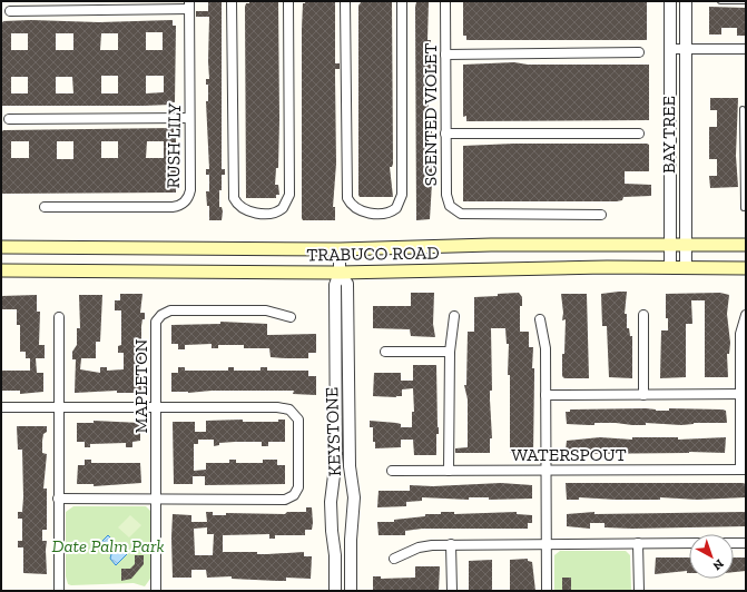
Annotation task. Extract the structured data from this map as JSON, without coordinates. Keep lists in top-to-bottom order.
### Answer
{
  "streets": {
    "main road": ["TRABUCO ROAD"],
    "street": [
      "SCENTED VIOLET",
      "BAY TREE",
      "RUSH LILY",
      "MAPLETON",
      "KEYSTONE",
      "WATERSPOUT"
    ]
  },
  "crossings": [
    ["BAY TREE", "TRABUCO ROAD"],
    ["TRABUCO ROAD", "KEYSTONE"]
  ],
  "parks": ["Date Palm Park"],
  "north": "bottom right"
}
